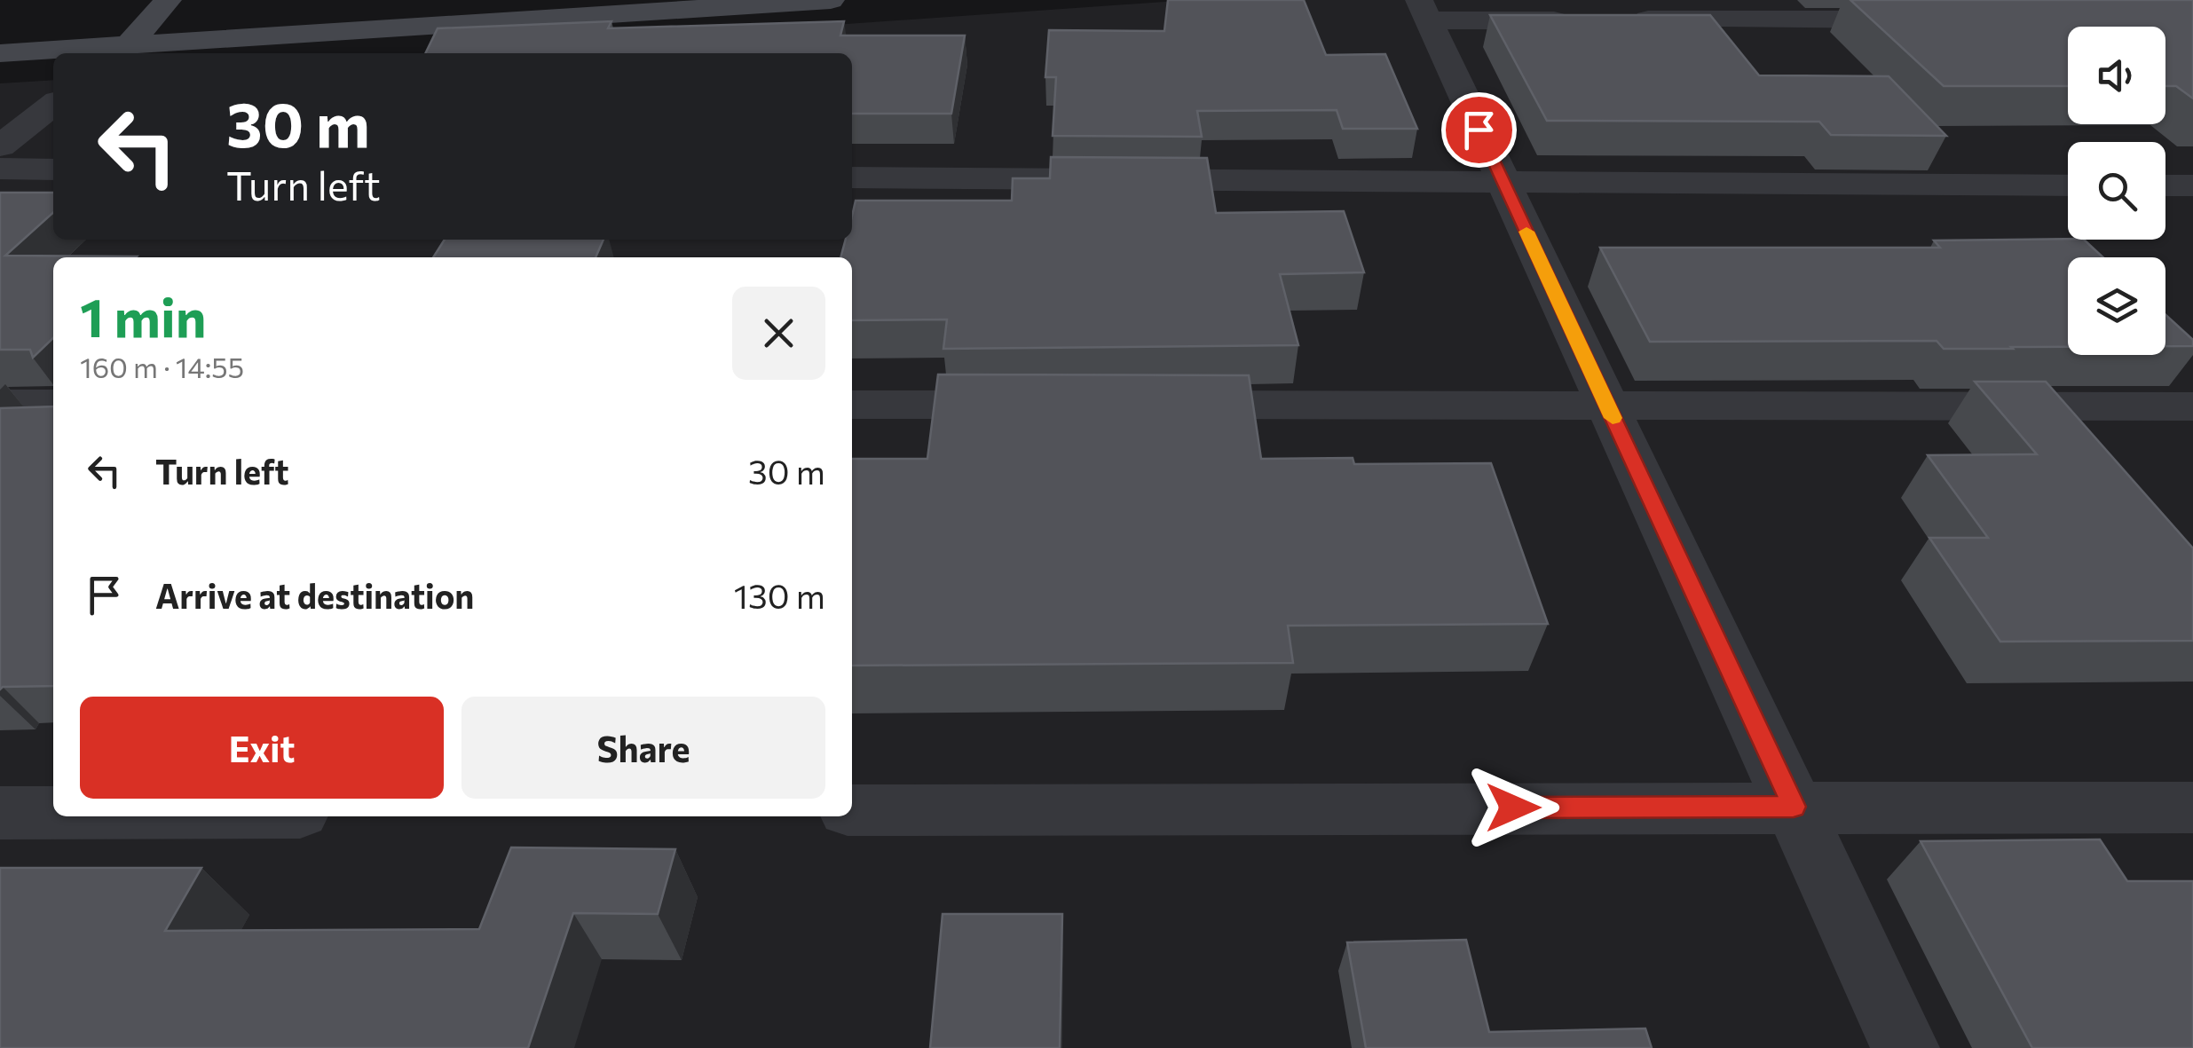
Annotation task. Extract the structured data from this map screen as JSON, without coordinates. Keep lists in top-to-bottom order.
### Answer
{
  "page": {
    "turn": ["30 m", "Turn left"],
    "heading": ["1 min", "160 m · 14:55"],
    "list": [
      {
        "name": "Turn left",
        "value": "30 m"
      },
      {
        "name": "Arrive at destination",
        "value": "130 m"
      }
    ],
    "buttons": ["Exit", "Share"]
  }
}
